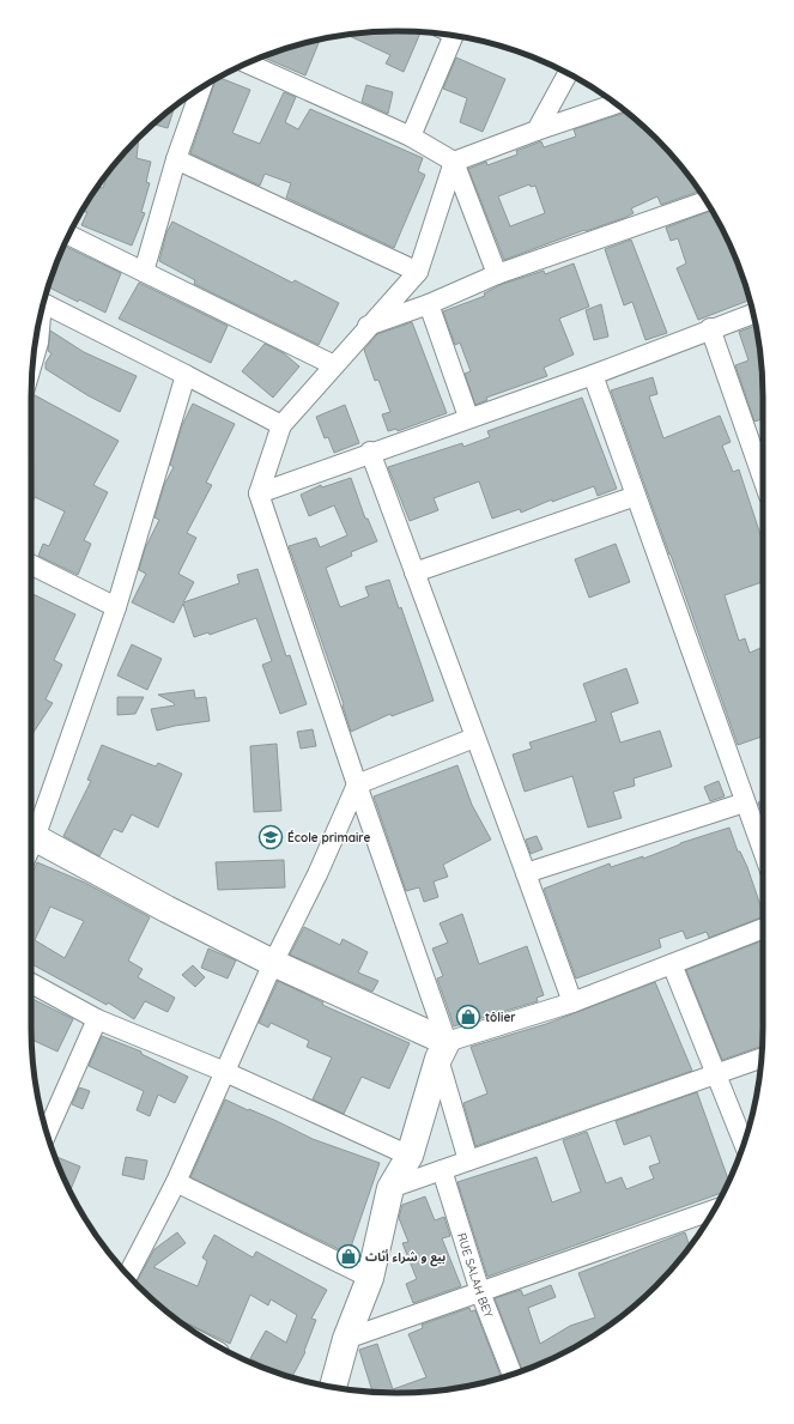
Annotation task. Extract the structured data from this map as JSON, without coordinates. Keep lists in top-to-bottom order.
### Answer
{
  "streets": {
    "street": ["RUE SALAH BEY"]
  },
  "places": {
    "school or university": ["École primaire"],
    "shop": ["tôlier", "بيع و شراء أثاث"]
  }
}
